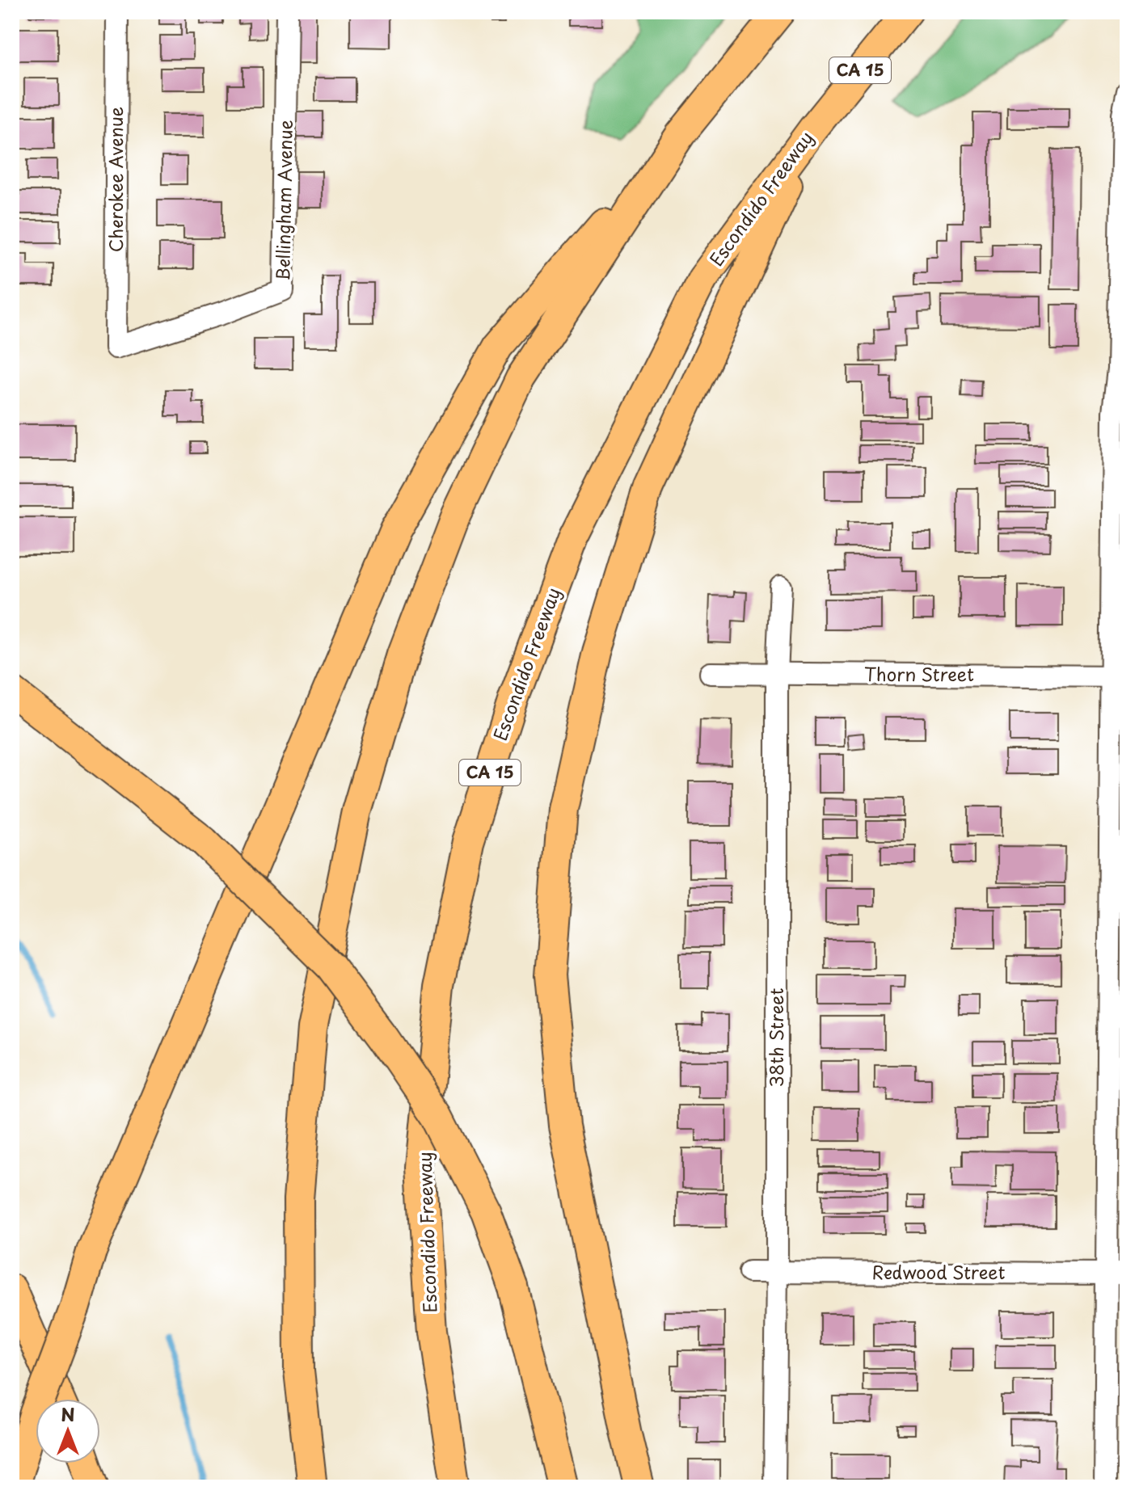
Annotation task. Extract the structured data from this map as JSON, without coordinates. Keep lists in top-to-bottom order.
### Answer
{
  "streets": {
    "highway": ["CA 15", "Escondido Freeway"],
    "street": [
      "Cherokee Avenue",
      "Bellingham Avenue",
      "Thorn Street",
      "38th Street",
      "Redwood Street"
    ]
  },
  "crossings": [
    ["Cherokee Avenue", "Bellingham Avenue"],
    ["Thorn Street", "38th Street"],
    ["38th Street", "Redwood Street"]
  ],
  "north": "top"
}
